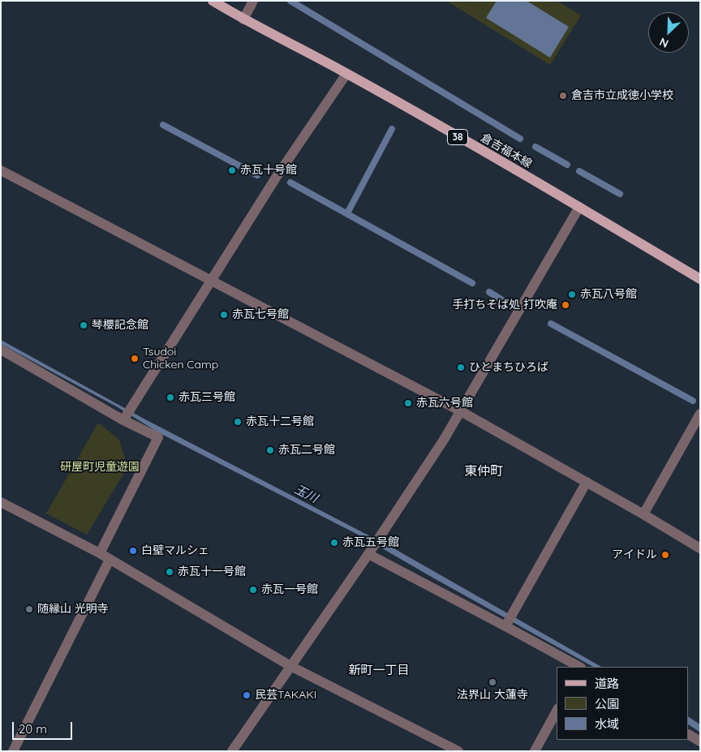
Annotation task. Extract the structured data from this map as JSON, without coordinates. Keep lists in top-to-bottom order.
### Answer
{
  "streets": {
    "main road": ["38", "倉吉福本線"]
  },
  "districts": ["東仲町", "新町一丁目"],
  "water": ["玉川"],
  "parks": ["研屋町児童遊園"],
  "places": [
    "倉吉市立成徳小学校",
    "赤瓦十号館",
    "赤瓦八号館",
    "手打ちそば処 打吹庵",
    "赤瓦七号館",
    "琴櫻記念館",
    "Tsudoi Chicken Camp",
    "ひとまちひろば",
    "赤瓦三号館",
    "赤瓦六号館",
    "赤瓦十二号館",
    "赤瓦二号館",
    "赤瓦五号館",
    "白壁マルシェ",
    "アイドル",
    "赤瓦十一号館",
    "赤瓦一号館",
    "随縁山 光明寺",
    "法界山 大蓮寺",
    "民芸TAKAKI"
  ],
  "legend": ["道路", "公園", "水域"],
  "scale_bar": "20 m",
  "north": "bottom left"
}
